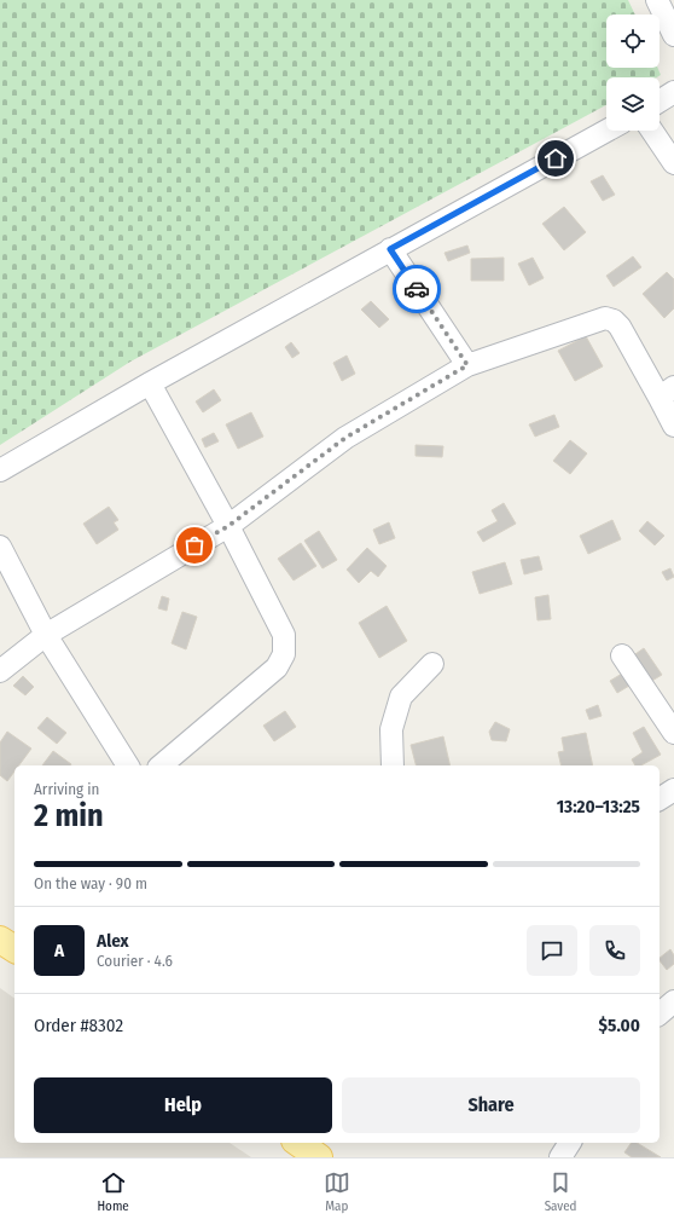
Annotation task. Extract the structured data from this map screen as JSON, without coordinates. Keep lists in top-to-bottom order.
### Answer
{
  "page": {
    "heading": ["2 min", "Arriving in", "13:20–13:25"],
    "panel": [
      "Alex",
      "Courier · 4.6",
      "Order #8302",
      "$5.00"
    ],
    "bar": "On the way · 90 m",
    "round": "A",
    "buttons": ["Help", "Share"],
    "tabs": ["Home", "Map", "Saved"]
  }
}
